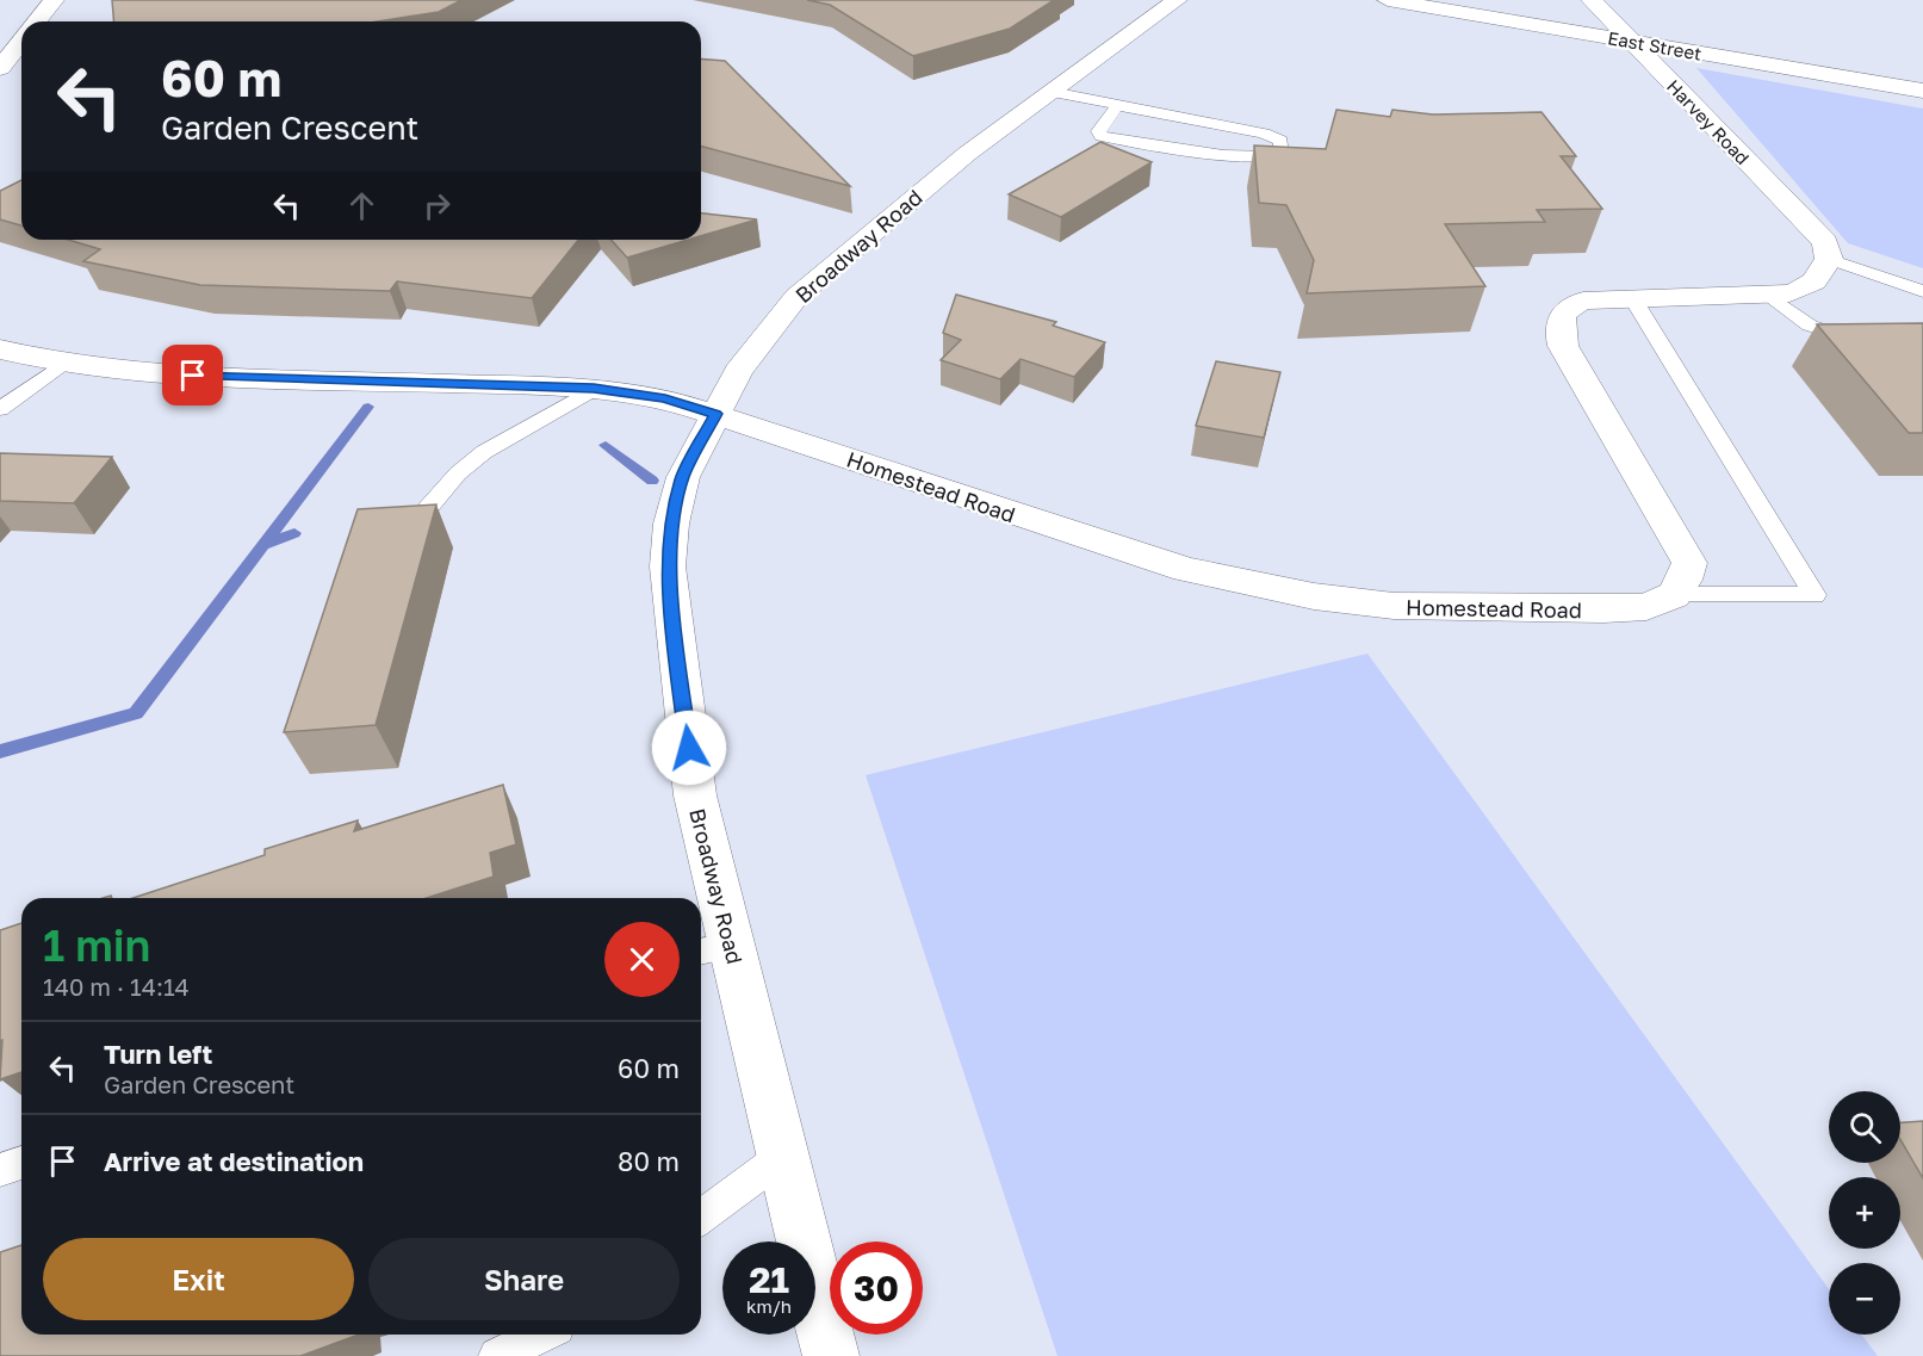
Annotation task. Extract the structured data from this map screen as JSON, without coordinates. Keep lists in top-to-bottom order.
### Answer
{
  "streets": {
    "street": [
      "East Street",
      "Harvey Road",
      "Broadway Road",
      "Homestead Road"
    ]
  },
  "crossings": [
    ["East Street", "Harvey Road"],
    ["Broadway Road", "Homestead Road"]
  ],
  "page": {
    "turn": ["60 m", "Garden Crescent"],
    "heading": ["1 min", "140 m · 14:14"],
    "list": [
      {
        "name": "Turn left",
        "note": "Garden Crescent",
        "value": "60 m"
      },
      {
        "name": "Arrive at destination",
        "value": "80 m"
      }
    ],
    "map_buttons": ["+", "−"],
    "buttons": ["Exit", "Share"],
    "speed": "21 km/h",
    "limit": "30"
  }
}
